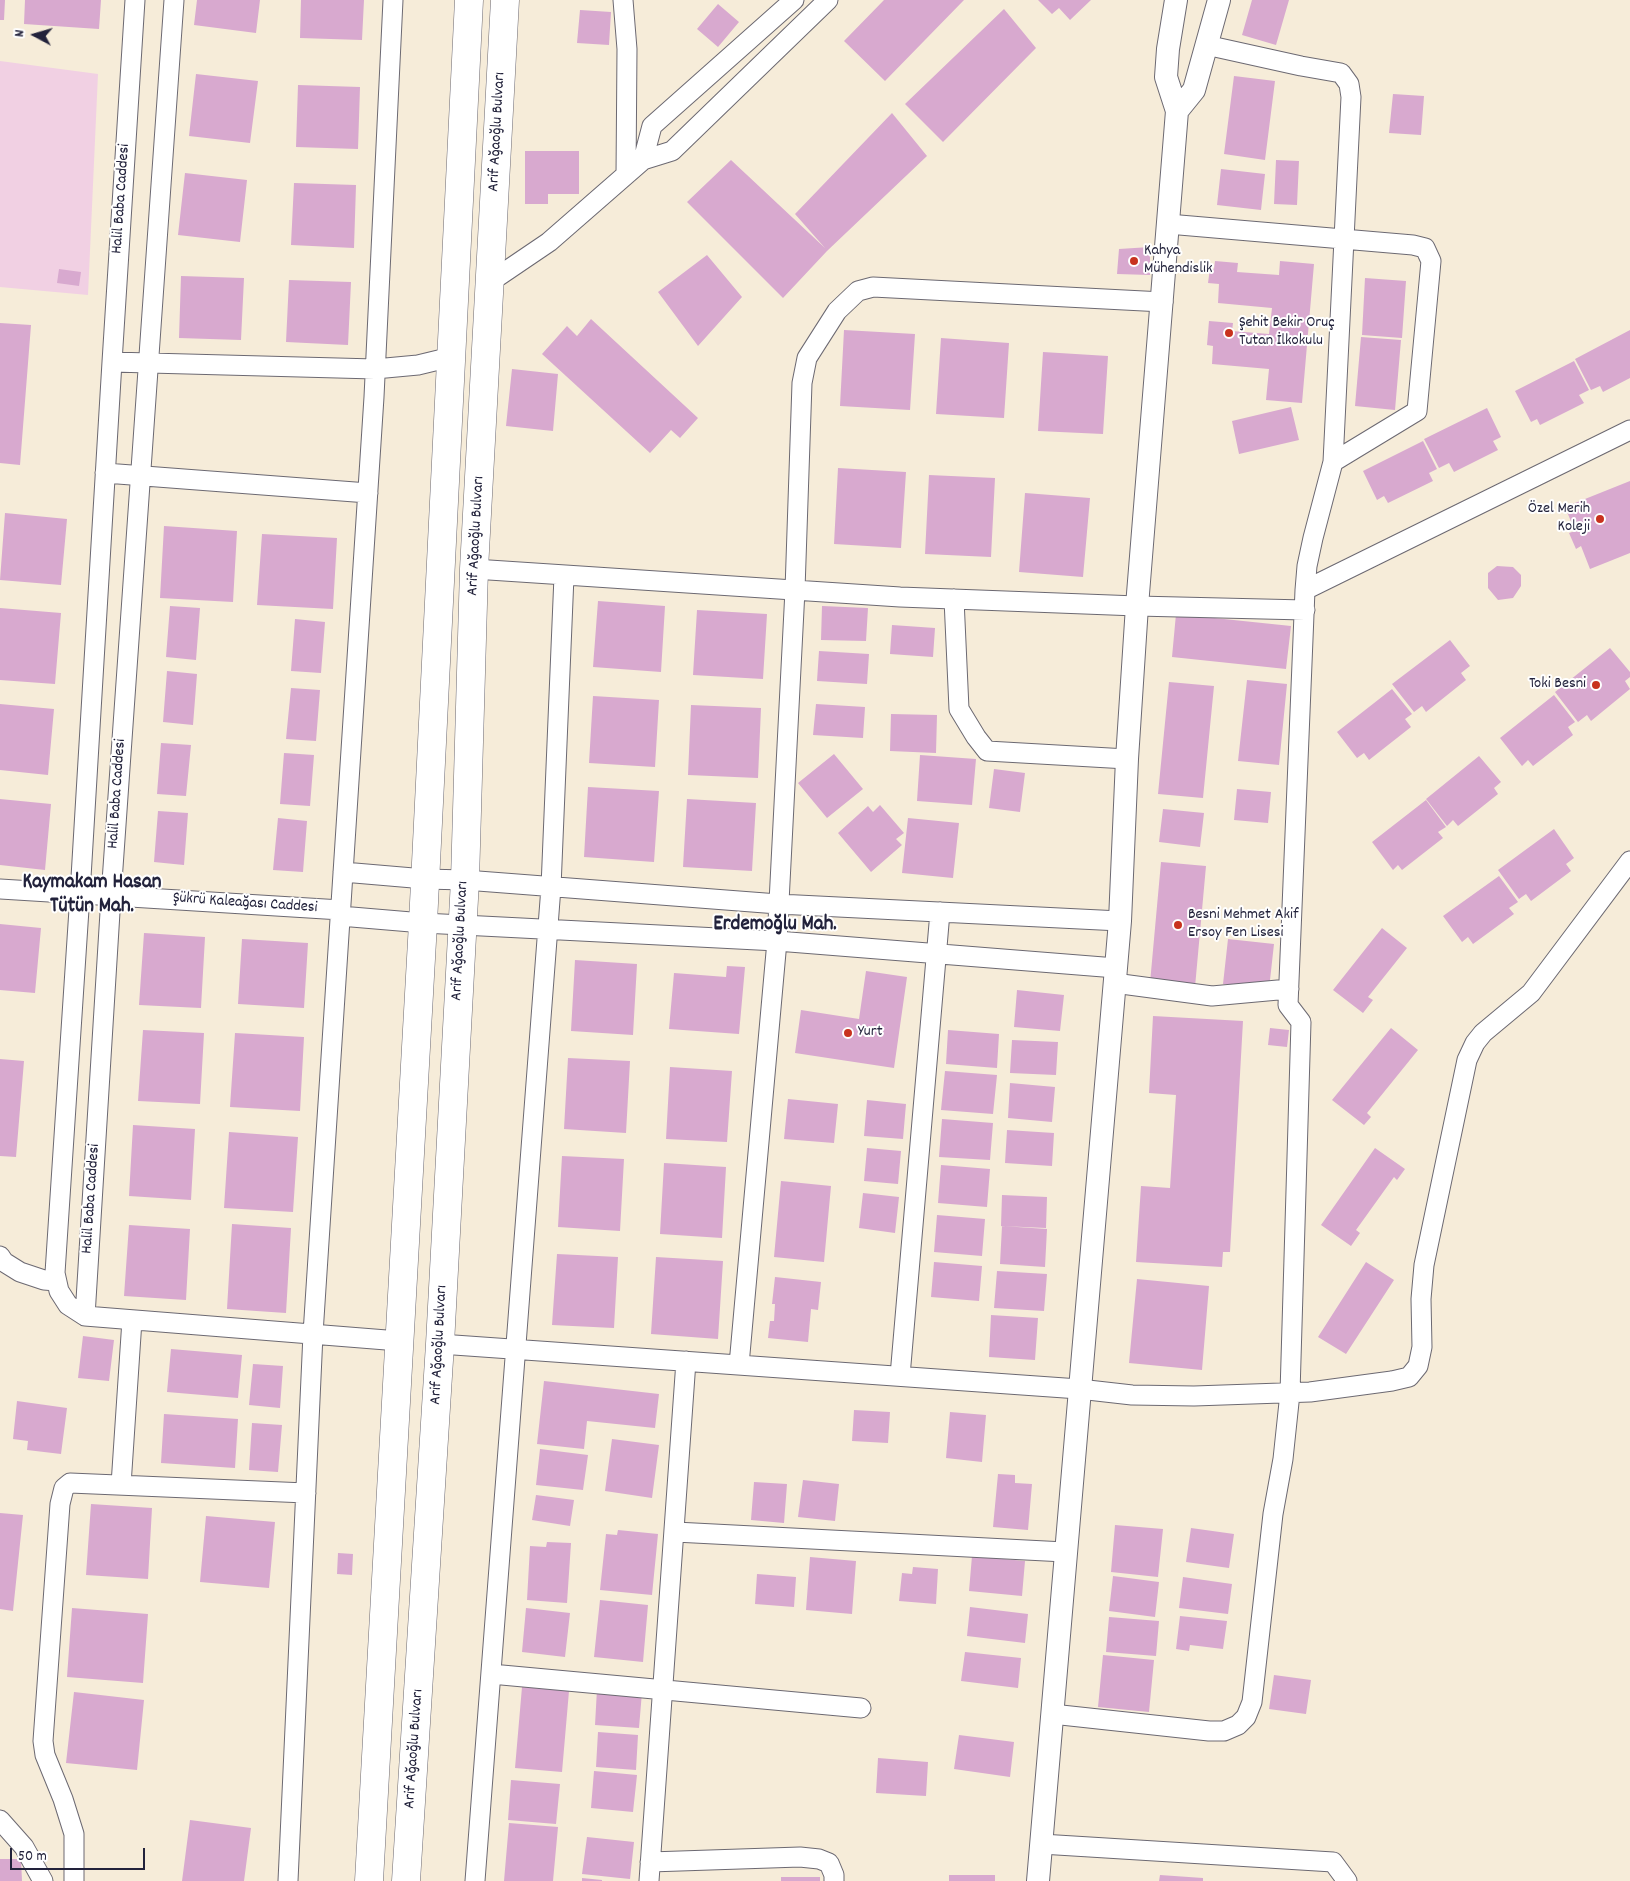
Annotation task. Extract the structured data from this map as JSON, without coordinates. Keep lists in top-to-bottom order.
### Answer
{
  "streets": {
    "highway": ["Arif Ağaoğlu Bulvarı"],
    "street": ["Halil Baba Caddesi", "Şükrü Kaleağası Caddesi"]
  },
  "crossings": [
    ["Arif Ağaoğlu Bulvarı", "Şükrü Kaleağası Caddesi"],
    ["Halil Baba Caddesi", "Şükrü Kaleağası Caddesi"]
  ],
  "districts": ["Kaymakam Hasan Tütün Mah.", "Erdemoğlu Mah."],
  "places": [
    "Kahya Mühendislik",
    "Şehit Bekir Oruç Tutan İlkokulu",
    "Özel Merih Koleji",
    "Toki Besni",
    "Besni Mehmet Akif Ersoy Fen Lisesi",
    "Yurt"
  ],
  "scale_bar": "50 m",
  "north": "left"
}
